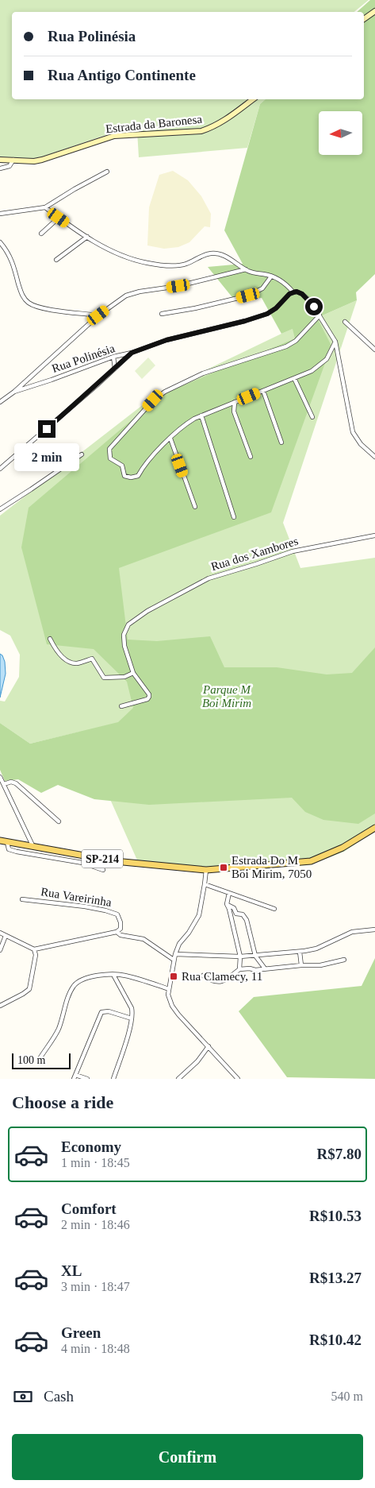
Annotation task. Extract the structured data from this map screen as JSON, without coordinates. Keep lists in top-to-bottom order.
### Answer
{
  "streets": {
    "main road": ["Estrada da Baronesa", "SP-214"],
    "street": ["Rua Polinésia", "Rua dos Xambores", "Rua Vareirinha"]
  },
  "parks": ["Parque M Boi Mirim"],
  "places": {
    "transit": ["Estrada Do M Boi Mirim, 7050", "Rua Clamecy, 11"]
  },
  "scale_bar": "100 m",
  "north": "left",
  "page": {
    "banner": ["Rua Polinésia", "Rua Antigo Continente"],
    "bubble": "2 min",
    "scale": "100 m",
    "heading": "Choose a ride",
    "list": [
      {
        "name": "Economy",
        "note": "1 min · 18:45",
        "value": "R$7.80"
      },
      {
        "name": "Comfort",
        "note": "2 min · 18:46",
        "value": "R$10.53"
      },
      {
        "name": "XL",
        "note": "3 min · 18:47",
        "value": "R$13.27"
      },
      {
        "name": "Green",
        "note": "4 min · 18:48",
        "value": "R$10.42"
      }
    ],
    "pay": ["Cash", "540 m"],
    "buttons": "Confirm"
  }
}
